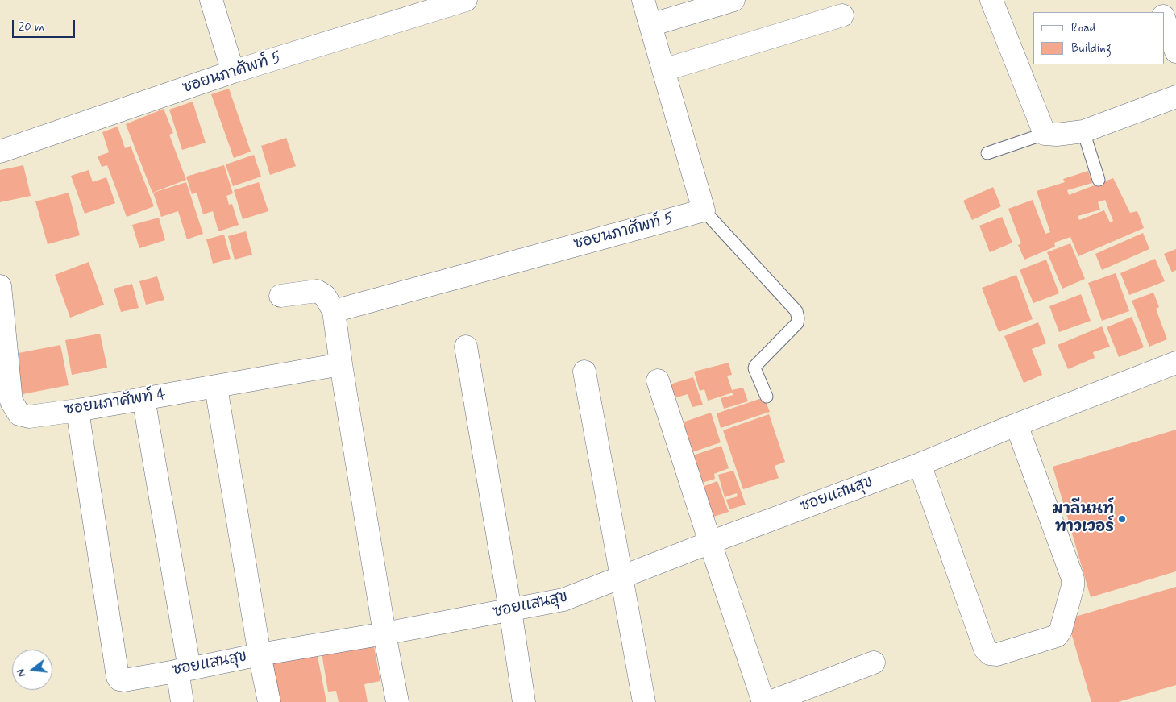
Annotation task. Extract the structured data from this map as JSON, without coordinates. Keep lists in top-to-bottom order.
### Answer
{
  "streets": {
    "street": ["ซอยนภาศัพท์ 5", "ซอยนภาศัพท์ 4", "ซอยแสนสุข"]
  },
  "crossings": [
    ["ซอยนภาศัพท์ 4", "ซอยแสนสุข"]
  ],
  "places": ["มาลีนนท์ ทาวเวอร์"],
  "legend": ["Road", "Building"],
  "scale_bar": "20 m",
  "north": "left"
}
